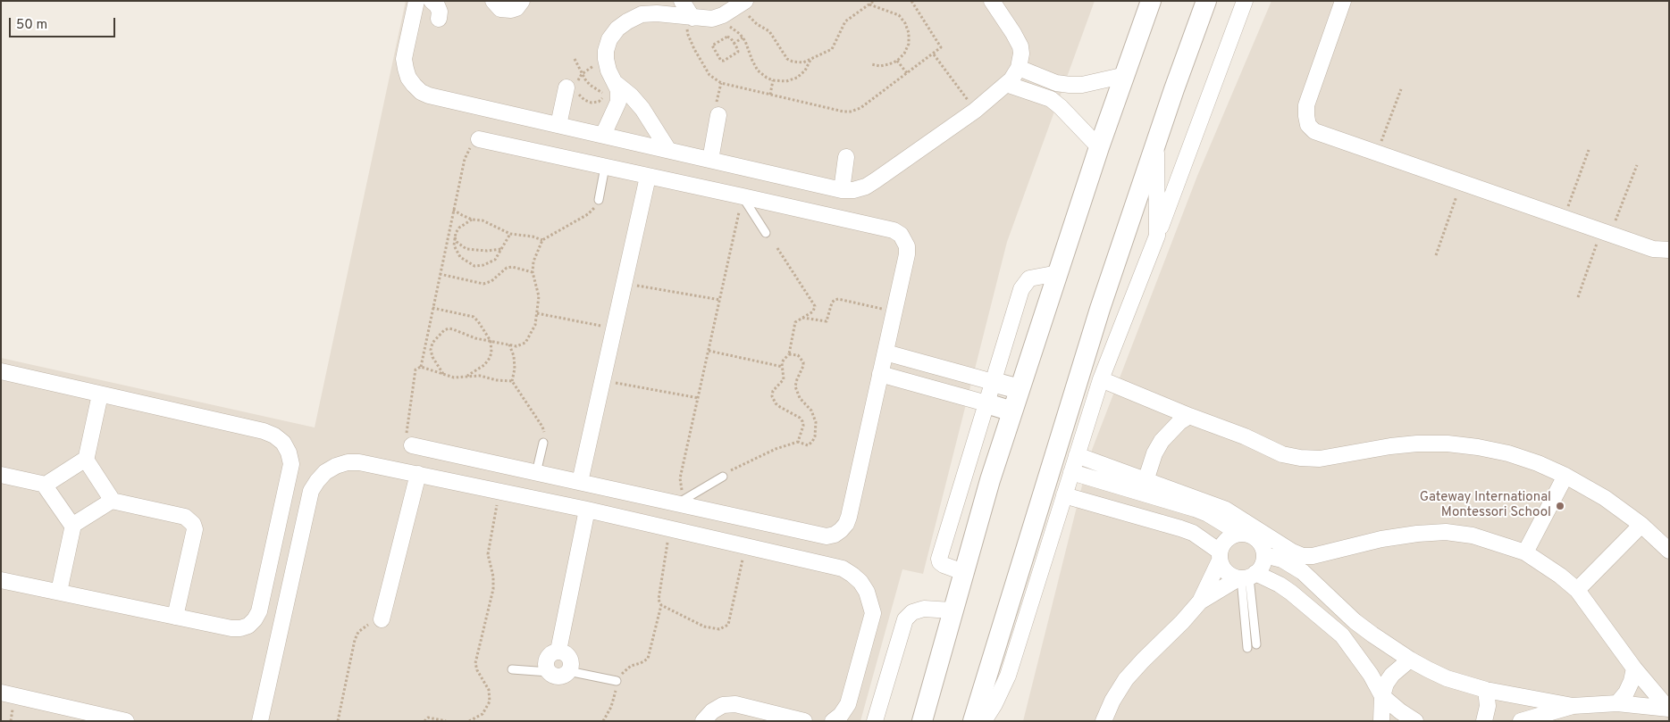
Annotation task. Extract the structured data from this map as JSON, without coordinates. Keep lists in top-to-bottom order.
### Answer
{
  "places": ["Gateway International Montessori School"],
  "scale_bar": "50 m"
}
